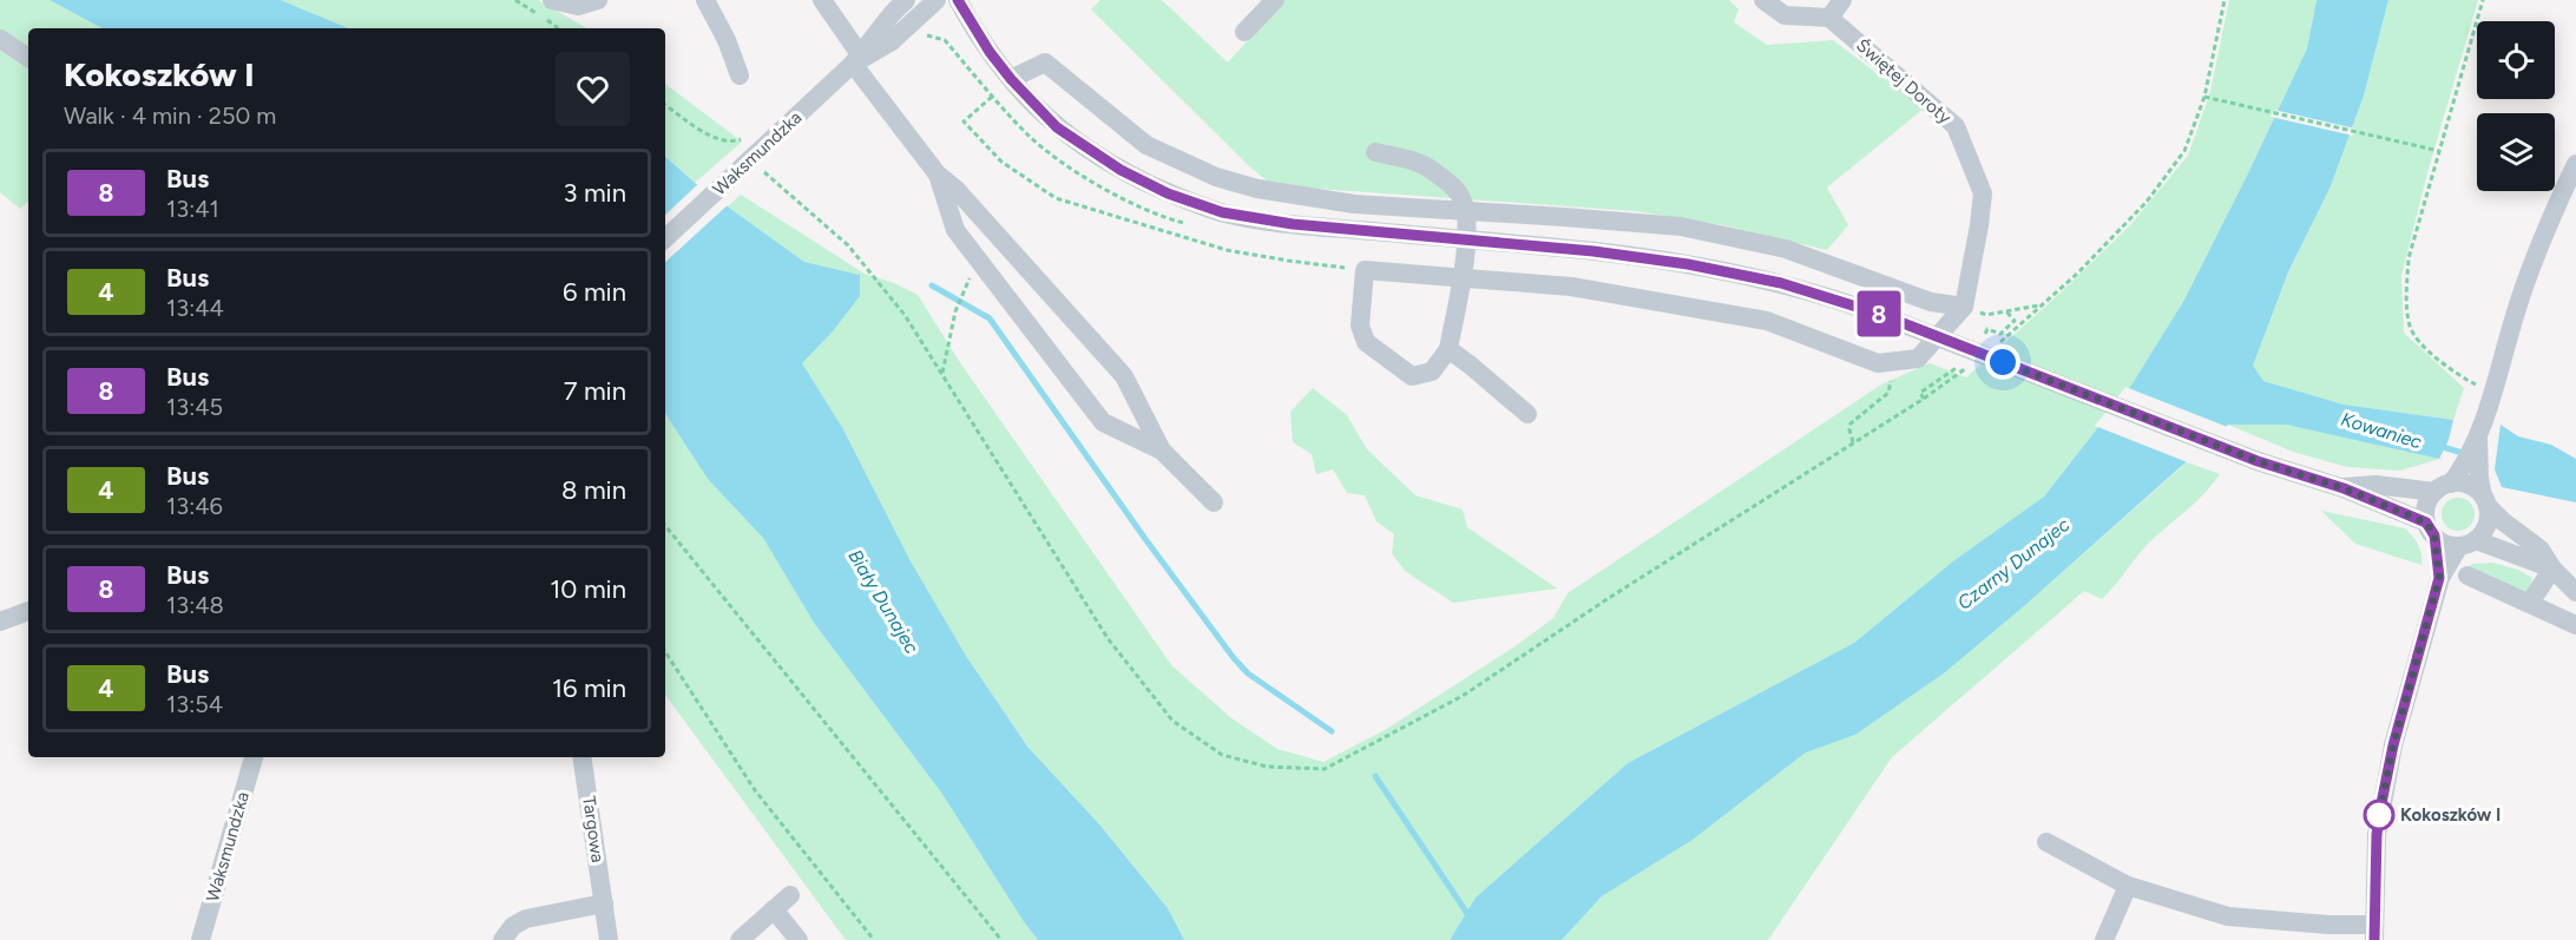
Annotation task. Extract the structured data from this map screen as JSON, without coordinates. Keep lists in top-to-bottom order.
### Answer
{
  "streets": {
    "street": ["Świętej Doroty", "Waksmundzka", "Targowa"]
  },
  "water": ["Kowaniec", "Czarny Dunajec", "Biały Dunajec"],
  "places": ["Kokoszków I"],
  "lines": ["bus line 8"],
  "page": {
    "on_map": "8",
    "heading": ["Kokoszków I", "Walk · 4 min · 250 m"],
    "list": [
      {
        "mark": "8",
        "name": "Bus",
        "note": "13:41",
        "value": "3 min"
      },
      {
        "mark": "4",
        "name": "Bus",
        "note": "13:44",
        "value": "6 min"
      },
      {
        "mark": "8",
        "name": "Bus",
        "note": "13:45",
        "value": "7 min"
      },
      {
        "mark": "4",
        "name": "Bus",
        "note": "13:46",
        "value": "8 min"
      },
      {
        "mark": "8",
        "name": "Bus",
        "note": "13:48",
        "value": "10 min"
      },
      {
        "mark": "4",
        "name": "Bus",
        "note": "13:54",
        "value": "16 min"
      }
    ]
  }
}
